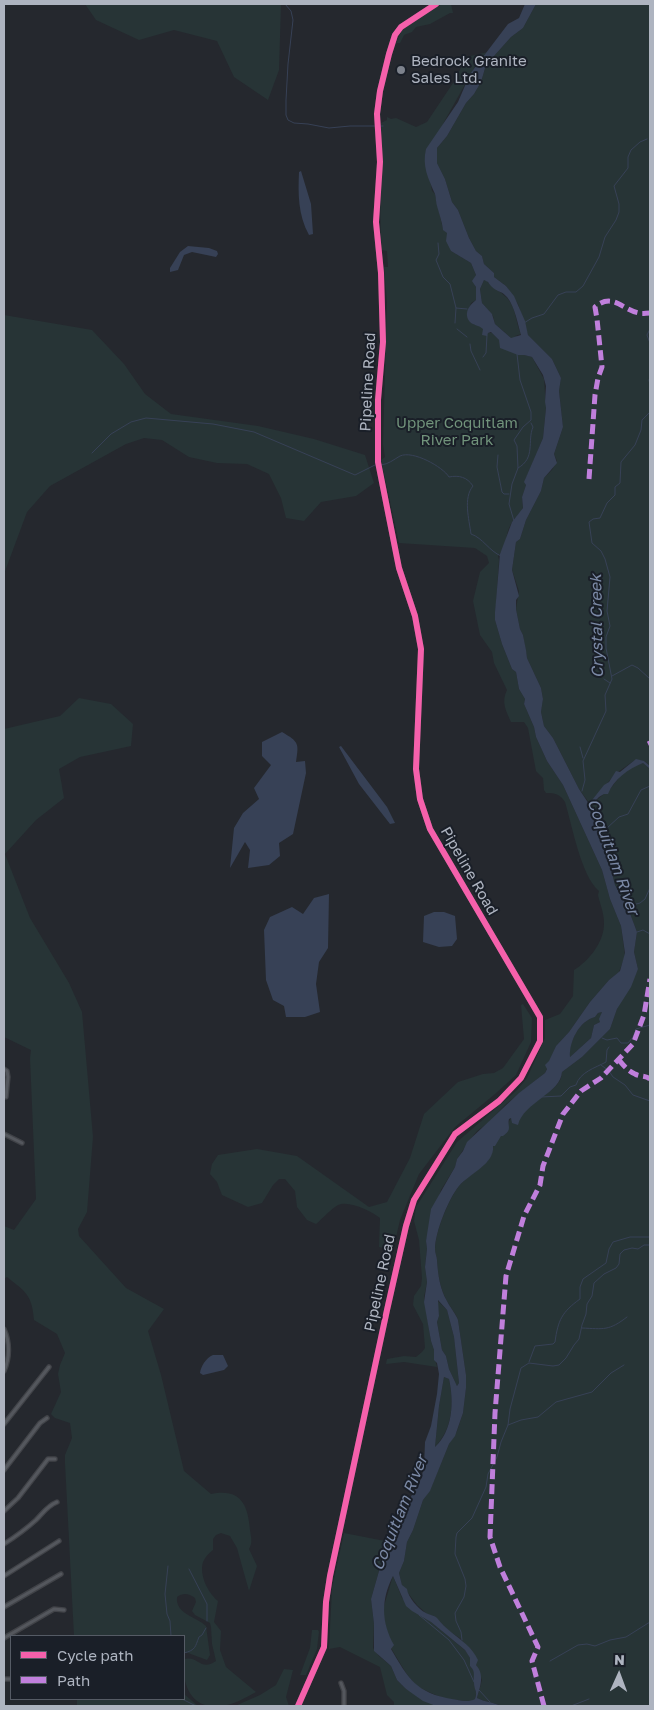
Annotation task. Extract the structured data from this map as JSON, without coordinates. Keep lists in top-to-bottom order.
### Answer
{
  "streets": {
    "street": ["Pipeline Road"]
  },
  "water": ["Crystal Creek", "Coquitlam River"],
  "parks": ["Upper Coquitlam River Park"],
  "places": ["Bedrock Granite Sales Ltd."],
  "legend": ["Cycle path", "Path"],
  "north": "top"
}
